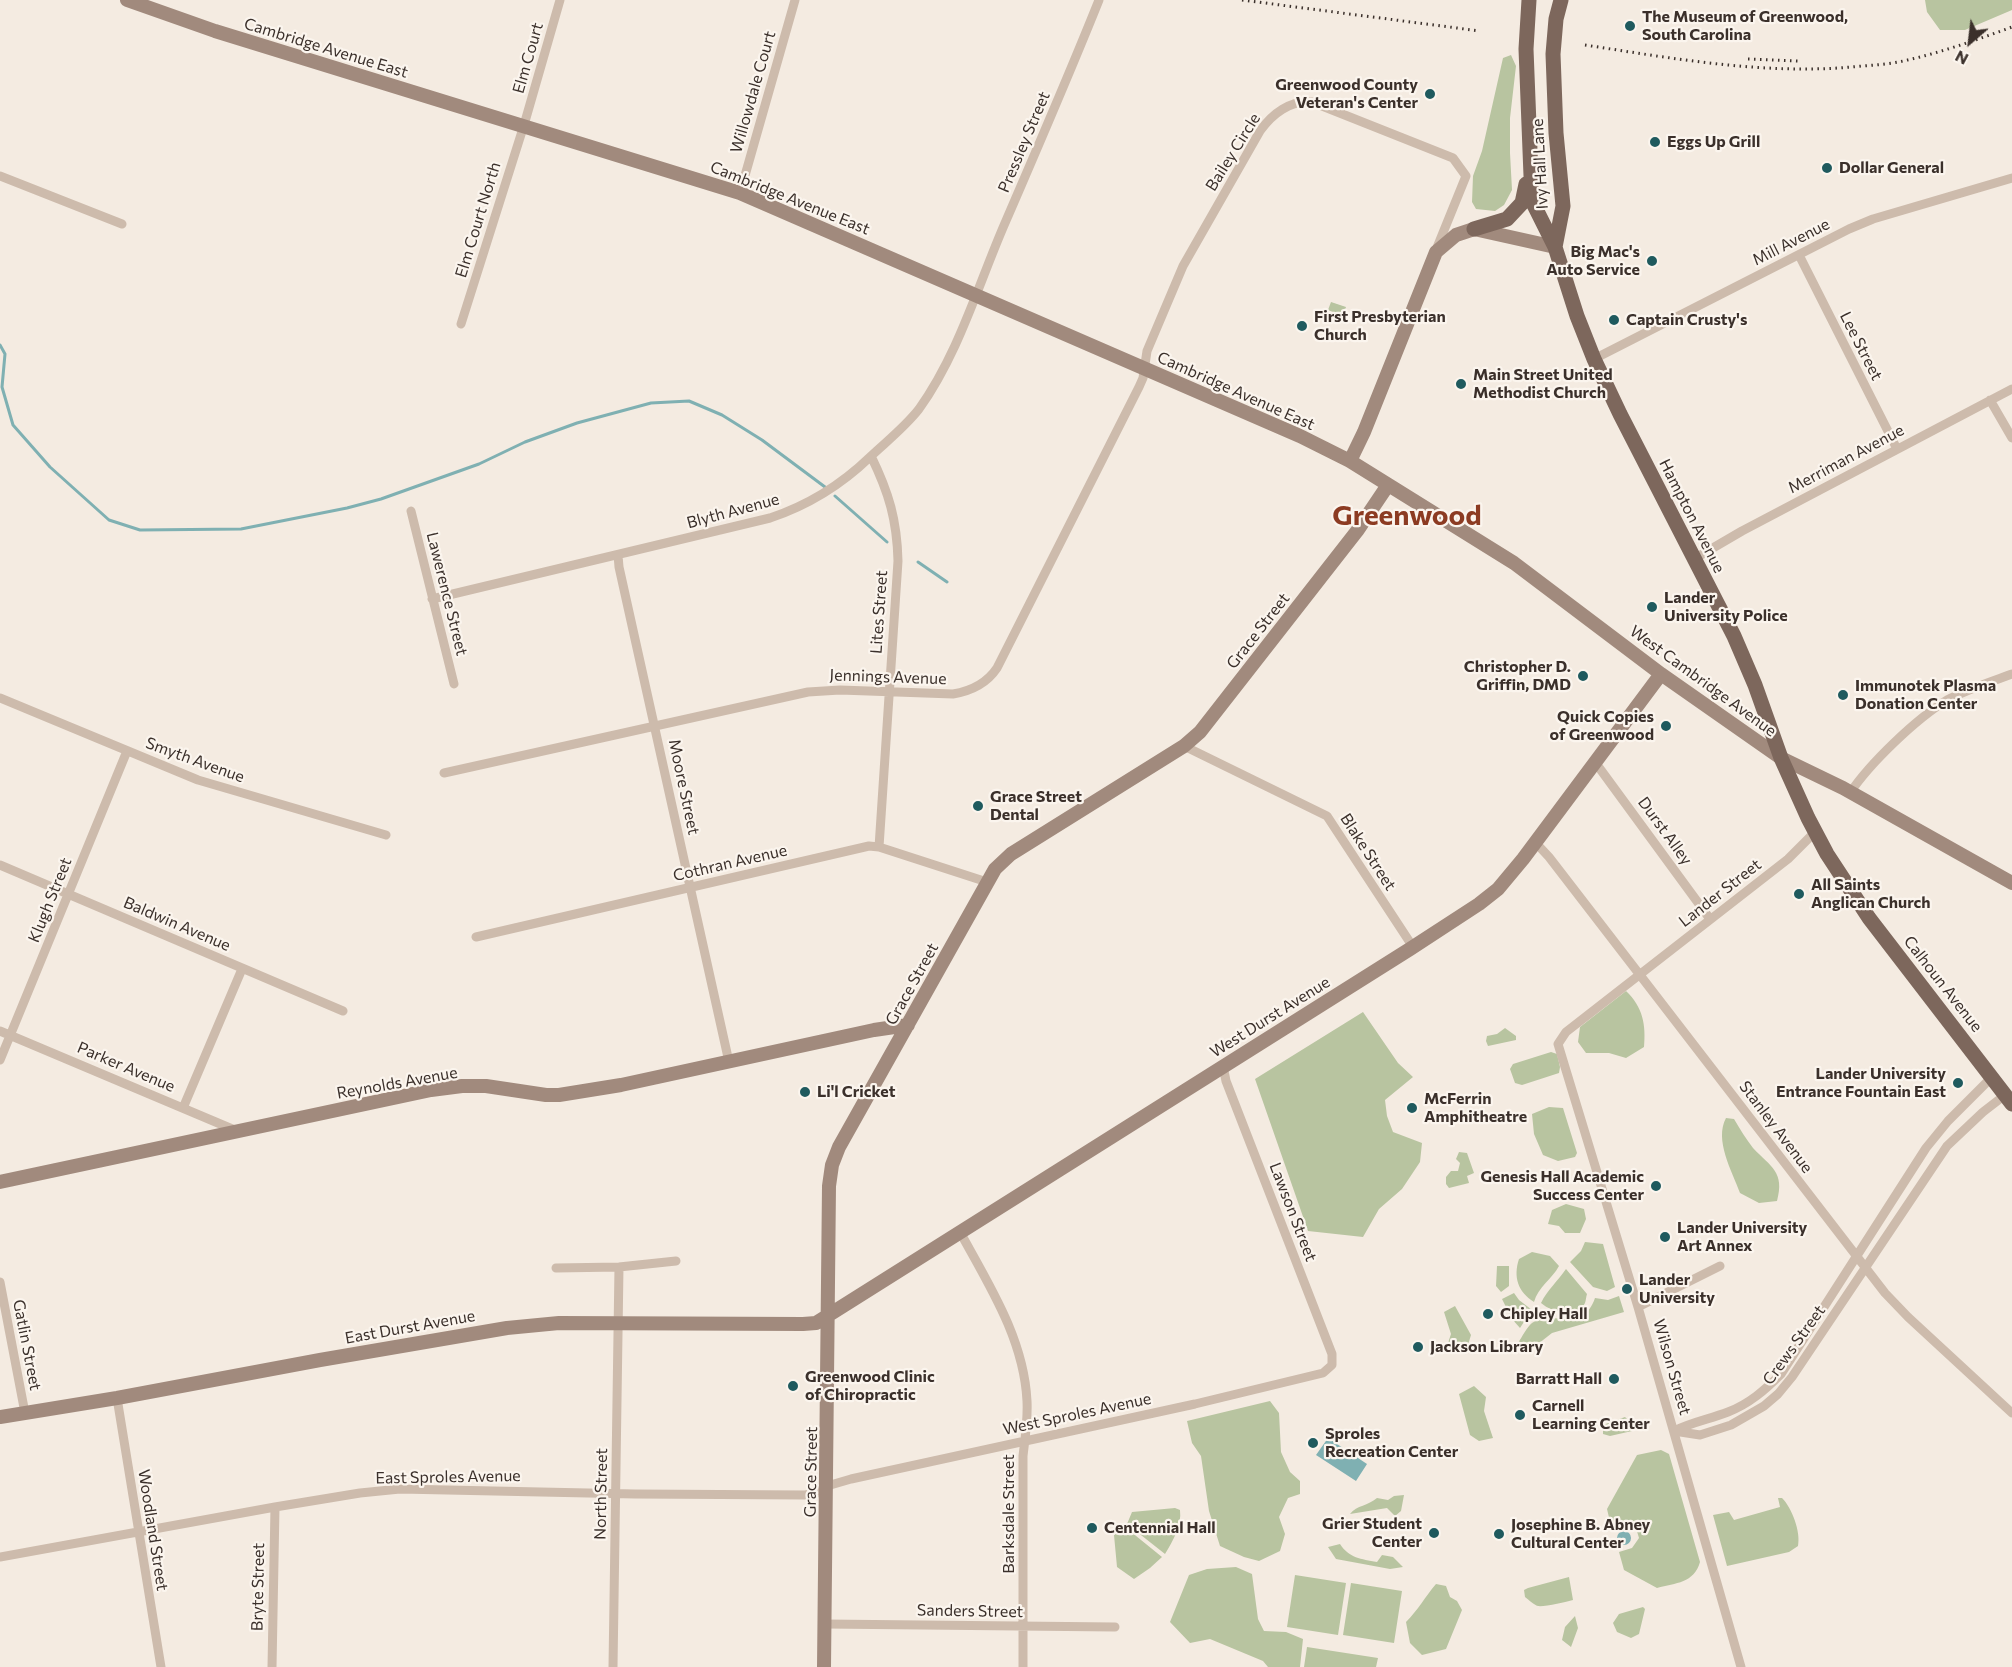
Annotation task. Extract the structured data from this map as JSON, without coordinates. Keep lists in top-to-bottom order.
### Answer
{
  "streets": {
    "main road": ["Ivy Hall Lane", "Hampton Avenue", "Calhoun Avenue"],
    "street": [
      "Cambridge Avenue East",
      "Elm Court",
      "Willowdale Court",
      "Pressley Street",
      "Bailey Circle",
      "Elm Court North",
      "Mill Avenue",
      "Lee Street",
      "Merriman Avenue",
      "Blyth Avenue",
      "Lawerence Street",
      "Lites Street",
      "Grace Street",
      "Jennings Avenue",
      "West Cambridge Avenue",
      "Smyth Avenue",
      "Moore Street",
      "Durst Alley",
      "Blake Street",
      "Cothran Avenue",
      "Lander Street",
      "Klugh Street",
      "Baldwin Avenue",
      "West Durst Avenue",
      "Parker Avenue",
      "Reynolds Avenue",
      "Stanley Avenue",
      "Lawson Street",
      "East Durst Avenue",
      "Gatlin Street",
      "Crews Street",
      "Wilson Street",
      "West Sproles Avenue",
      "East Sproles Avenue",
      "North Street",
      "Barksdale Street",
      "Woodland Street",
      "Bryte Street",
      "Sanders Street"
    ]
  },
  "crossings": [
    ["Cambridge Avenue East", "Elm Court"],
    ["Cambridge Avenue East", "Willowdale Court"],
    ["Cambridge Avenue East", "Pressley Street"],
    ["Cambridge Avenue East", "Bailey Circle"],
    ["Cambridge Avenue East", "Elm Court North"],
    ["Cambridge Avenue East", "Blyth Avenue"],
    ["Cambridge Avenue East", "Grace Street"],
    ["Cambridge Avenue East", "Jennings Avenue"],
    ["Cambridge Avenue East", "West Cambridge Avenue"],
    ["Elm Court", "Elm Court North"],
    ["Pressley Street", "Blyth Avenue"],
    ["Bailey Circle", "Jennings Avenue"],
    ["Ivy Hall Lane", "Hampton Avenue"],
    ["Mill Avenue", "Lee Street"],
    ["Mill Avenue", "Hampton Avenue"],
    ["Lee Street", "Merriman Avenue"],
    ["Merriman Avenue", "Hampton Avenue"],
    ["Blyth Avenue", "Lawerence Street"],
    ["Blyth Avenue", "Lites Street"],
    ["Blyth Avenue", "Moore Street"],
    ["Hampton Avenue", "West Cambridge Avenue"],
    ["Hampton Avenue", "Calhoun Avenue"],
    ["Lites Street", "Jennings Avenue"],
    ["Lites Street", "Cothran Avenue"],
    ["Grace Street", "West Cambridge Avenue"],
    ["Grace Street", "Blake Street"],
    ["Grace Street", "Cothran Avenue"],
    ["Grace Street", "West Durst Avenue"],
    ["Grace Street", "Reynolds Avenue"],
    ["Grace Street", "East Durst Avenue"],
    ["Grace Street", "West Sproles Avenue"],
    ["Grace Street", "East Sproles Avenue"],
    ["Grace Street", "Sanders Street"],
    ["Jennings Avenue", "Moore Street"],
    ["West Cambridge Avenue", "Calhoun Avenue"],
    ["West Cambridge Avenue", "West Durst Avenue"],
    ["Smyth Avenue", "Klugh Street"],
    ["Moore Street", "Cothran Avenue"],
    ["Moore Street", "Reynolds Avenue"],
    ["Durst Alley", "Lander Street"],
    ["Durst Alley", "West Durst Avenue"],
    ["Blake Street", "West Durst Avenue"],
    ["Lander Street", "Calhoun Avenue"],
    ["Lander Street", "Stanley Avenue"],
    ["Lander Street", "Wilson Street"],
    ["Klugh Street", "Baldwin Avenue"],
    ["Klugh Street", "Parker Avenue"],
    ["Calhoun Avenue", "Crews Street"],
    ["West Durst Avenue", "Stanley Avenue"],
    ["West Durst Avenue", "Lawson Street"],
    ["West Durst Avenue", "East Durst Avenue"],
    ["West Durst Avenue", "Barksdale Street"],
    ["Parker Avenue", "Reynolds Avenue"],
    ["Stanley Avenue", "Crews Street"],
    ["Stanley Avenue", "Wilson Street"],
    ["Lawson Street", "West Sproles Avenue"],
    ["East Durst Avenue", "Gatlin Street"],
    ["East Durst Avenue", "North Street"],
    ["East Durst Avenue", "Woodland Street"],
    ["Crews Street", "Wilson Street"],
    ["West Sproles Avenue", "East Sproles Avenue"],
    ["West Sproles Avenue", "Barksdale Street"],
    ["East Sproles Avenue", "North Street"],
    ["East Sproles Avenue", "Woodland Street"],
    ["East Sproles Avenue", "Bryte Street"],
    ["Barksdale Street", "Sanders Street"]
  ],
  "districts": ["Greenwood"],
  "places": [
    "The Museum of Greenwood, South Carolina",
    "Greenwood County Veteran's Center",
    "Eggs Up Grill",
    "Dollar General",
    "Big Mac's Auto Service",
    "Captain Crusty's",
    "First Presbyterian Church",
    "Main Street United Methodist Church",
    "Lander University Police",
    "Christopher D. Griffin, DMD",
    "Immunotek Plasma Donation Center",
    "Quick Copies of Greenwood",
    "Grace Street Dental",
    "All Saints Anglican Church",
    "Lander University Entrance Fountain East",
    "Li'l Cricket",
    "McFerrin Amphitheatre",
    "Genesis Hall Academic Success Center",
    "Lander University Art Annex",
    "Lander University",
    "Chipley Hall",
    "Jackson Library",
    "Barratt Hall",
    "Greenwood Clinic of Chiropractic",
    "Carnell Learning Center",
    "Sproles Recreation Center",
    "Centennial Hall",
    "Grier Student Center",
    "Josephine B. Abney Cultural Center"
  ],
  "north": "bottom left"
}
